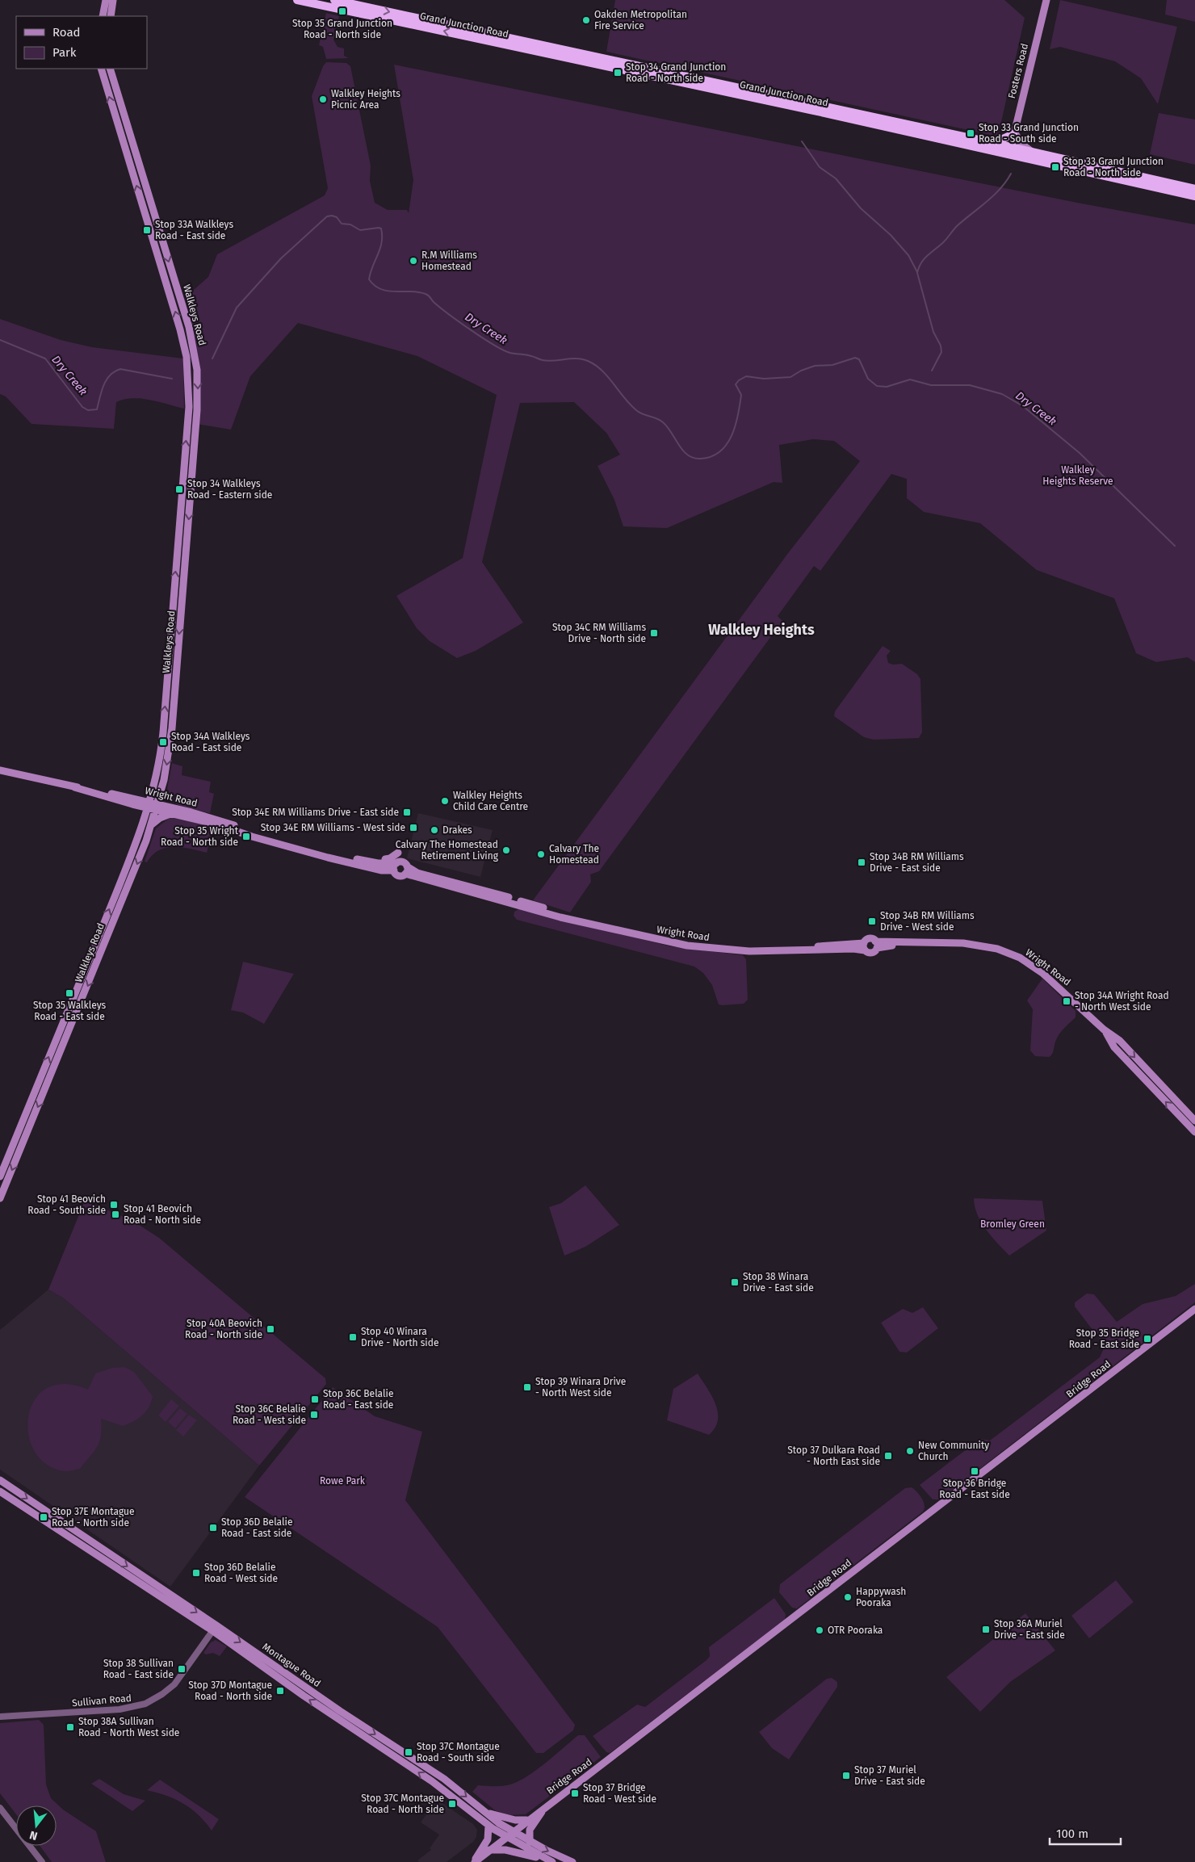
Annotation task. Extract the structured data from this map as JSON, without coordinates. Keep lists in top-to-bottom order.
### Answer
{
  "streets": {
    "highway": ["Grand Junction Road"],
    "main road": [
      "Fosters Road",
      "Walkleys Road",
      "Wright Road",
      "Bridge Road",
      "Montague Road"
    ],
    "street": ["Sullivan Road"]
  },
  "crossings": [
    ["Grand Junction Road", "Fosters Road"],
    ["Walkleys Road", "Wright Road"],
    ["Bridge Road", "Montague Road"],
    ["Montague Road", "Sullivan Road"]
  ],
  "districts": ["Walkley Heights"],
  "water": ["Dry Creek"],
  "parks": ["Walkley Heights Reserve", "Bromley Green", "Rowe Park"],
  "places": {
    "transit": [
      "Stop 35 Grand Junction Road - North side",
      "Stop 34 Grand Junction Road - North side",
      "Stop 33 Grand Junction Road - South side",
      "Stop 33 Grand Junction Road - North side",
      "Stop 33A Walkleys Road - East side",
      "Stop 34 Walkleys Road - Eastern side",
      "Stop 34C RM Williams Drive - North side",
      "Stop 34A Walkleys Road - East side",
      "Stop 34E RM Williams Drive - East side",
      "Stop 34E RM Williams - West side",
      "Stop 35 Wright Road - North side",
      "Stop 34B RM Williams Drive - East side",
      "Stop 34B RM Williams Drive - West side",
      "Stop 35 Walkleys Road - East side",
      "Stop 34A Wright Road - North West side",
      "Stop 41 Beovich Road - South side",
      "Stop 41 Beovich Road - North side",
      "Stop 38 Winara Drive - East side",
      "Stop 40A Beovich Road - North side",
      "Stop 40 Winara Drive - North side",
      "Stop 35 Bridge Road - East side",
      "Stop 39 Winara Drive - North West side",
      "Stop 36C Belalie Road - East side",
      "Stop 36C Belalie Road - West side",
      "Stop 37 Dulkara Road - North East side",
      "Stop 36 Bridge Road - East side",
      "Stop 37E Montague Road - North side",
      "Stop 36D Belalie Road - East side",
      "Stop 36D Belalie Road - West side",
      "Stop 36A Muriel Drive - East side",
      "Stop 38 Sullivan Road - East side",
      "Stop 37D Montague Road - North side",
      "Stop 38A Sullivan Road - North West side",
      "Stop 37C Montague Road - South side",
      "Stop 37 Muriel Drive - East side",
      "Stop 37 Bridge Road - West side",
      "Stop 37C Montague Road - North side"
    ],
    "other": [
      "Oakden Metropolitan Fire Service",
      "Walkley Heights Picnic Area",
      "R.M Williams Homestead",
      "Walkley Heights Child Care Centre",
      "Drakes",
      "Calvary The Homestead Retirement Living",
      "Calvary The Homestead",
      "New Community Church",
      "Happywash Pooraka",
      "OTR Pooraka"
    ]
  },
  "legend": ["Road", "Park"],
  "scale_bar": "100 m",
  "north": "bottom"
}
